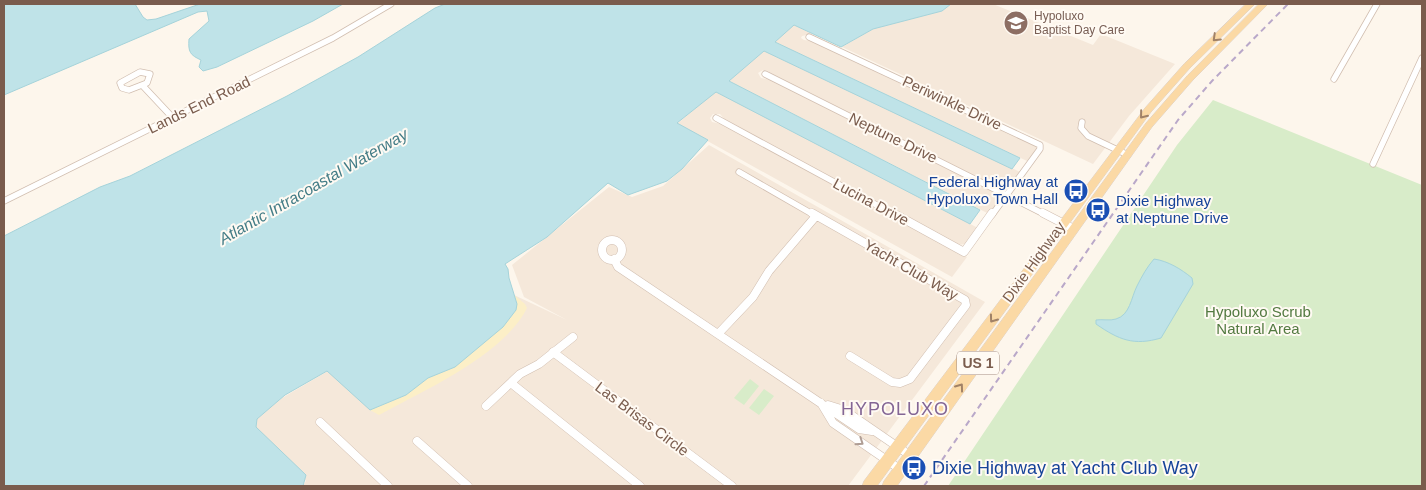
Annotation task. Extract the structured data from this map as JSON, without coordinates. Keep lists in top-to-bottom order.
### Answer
{
  "streets": {
    "main road": ["Dixie Highway", "US 1"],
    "street": [
      "Periwinkle Drive",
      "Lands End Road",
      "Neptune Drive",
      "Lucina Drive",
      "Yacht Club Way",
      "Las Brisas Circle"
    ]
  },
  "crossings": [
    ["Periwinkle Drive", "Neptune Drive"],
    ["Periwinkle Drive", "Lucina Drive"],
    ["Neptune Drive", "Lucina Drive"],
    ["Neptune Drive", "Dixie Highway"]
  ],
  "districts": ["HYPOLUXO"],
  "water": ["Atlantic Intracoastal Waterway"],
  "parks": ["Hypoluxo Scrub Natural Area"],
  "places": {
    "school or university": ["Hypoluxo Baptist Day Care"],
    "bus stop": ["Federal Highway at Hypoluxo Town Hall", "Dixie Highway at Neptune Drive", "Dixie Highway at Yacht Club Way"]
  }
}
